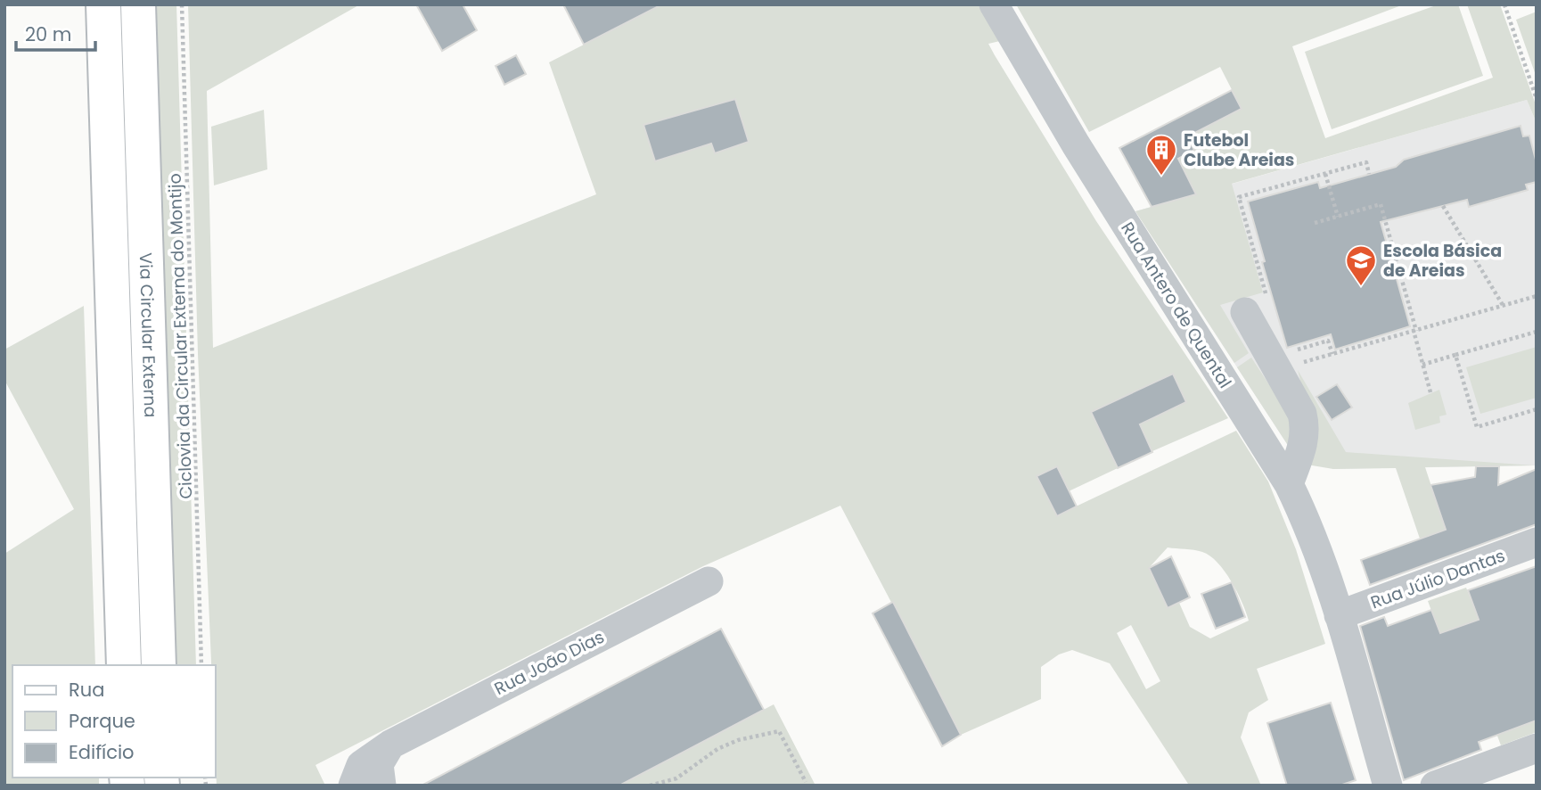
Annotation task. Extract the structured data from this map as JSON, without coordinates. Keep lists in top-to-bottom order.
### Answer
{
  "streets": {
    "main road": ["Via Circular Externa"],
    "street": ["Rua Antero de Quental", "Rua Júlio Dantas", "Rua João Dias"],
    "path": ["Ciclovia da Circular Externa do Montijo"]
  },
  "crossings": [
    ["Rua Antero de Quental", "Rua Júlio Dantas"]
  ],
  "places": {
    "building": ["Futebol Clube Areias"],
    "school or university": ["Escola Básica de Areias"]
  },
  "legend": ["Rua", "Parque", "Edifício"],
  "scale_bar": "20 m"
}
